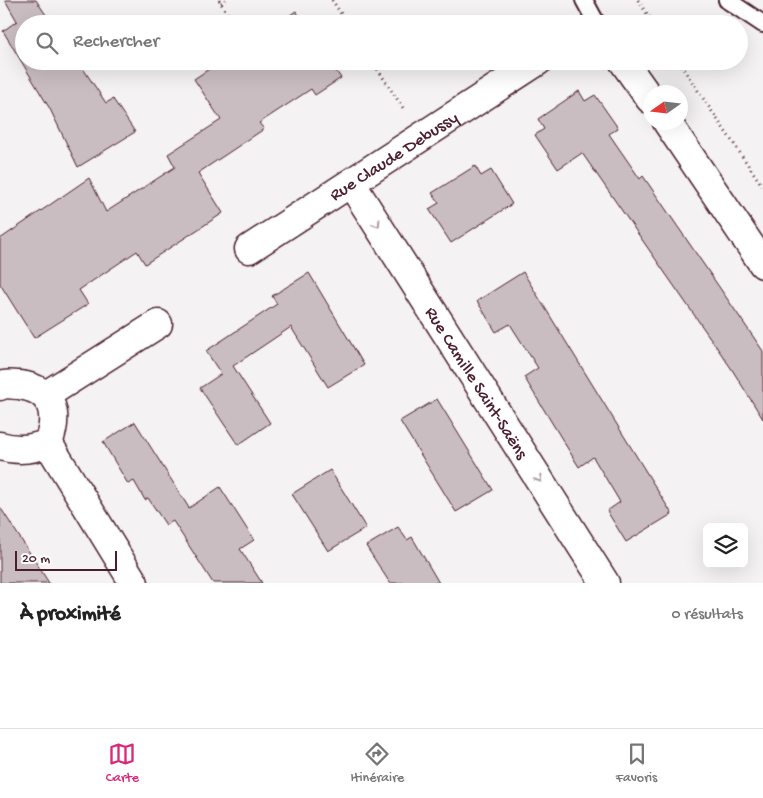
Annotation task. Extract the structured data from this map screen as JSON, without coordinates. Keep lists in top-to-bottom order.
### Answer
{
  "streets": {
    "street": ["Rue Claude Debussy", "Rue Camille Saint-Saëns"]
  },
  "crossings": [
    ["Rue Claude Debussy", "Rue Camille Saint-Saëns"]
  ],
  "one_way": ["Rue Camille Saint-Saëns"],
  "scale_bar": "20 m",
  "north": "left",
  "page": {
    "search": "Rechercher",
    "scale": "20 m",
    "heading": ["À proximité", "0 résultats"],
    "nav": ["Carte", "Itinéraire", "Favoris"]
  }
}
